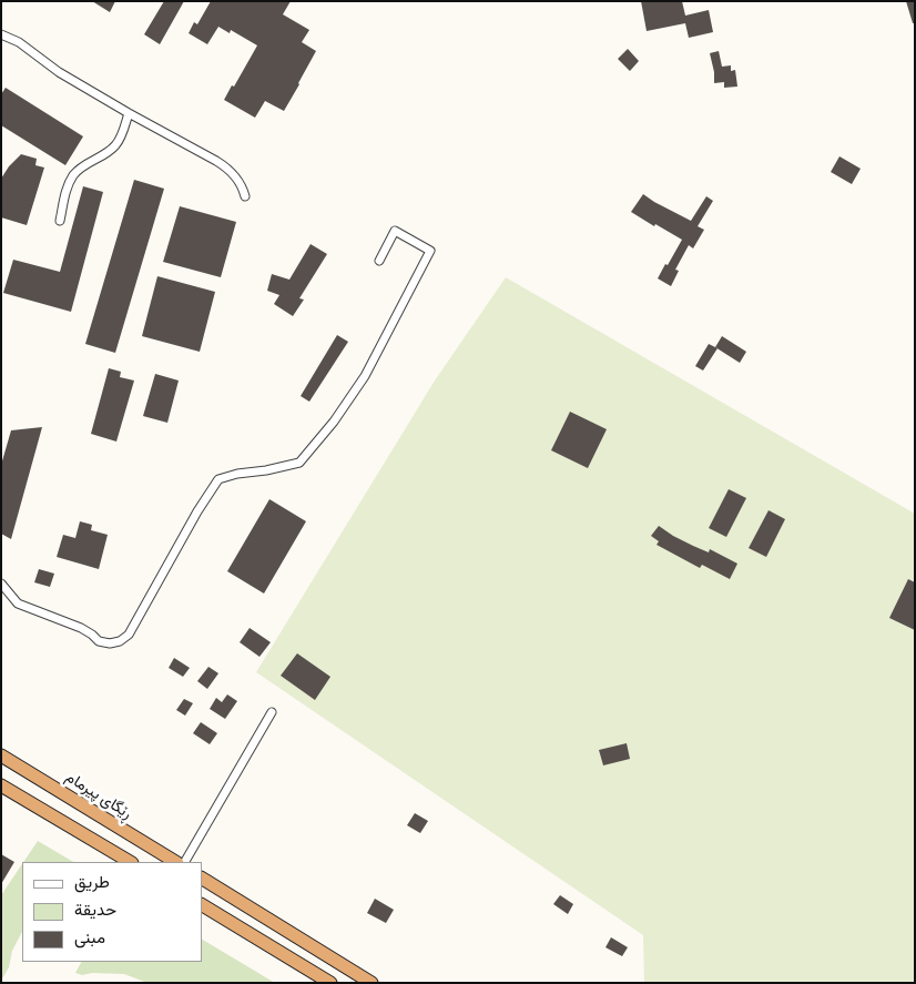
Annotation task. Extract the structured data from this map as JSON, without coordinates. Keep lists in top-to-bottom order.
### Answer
{
  "streets": {
    "highway": ["ڕێگای پیرمام"]
  },
  "legend": ["طريق", "حديقة", "مبنى"]
}
